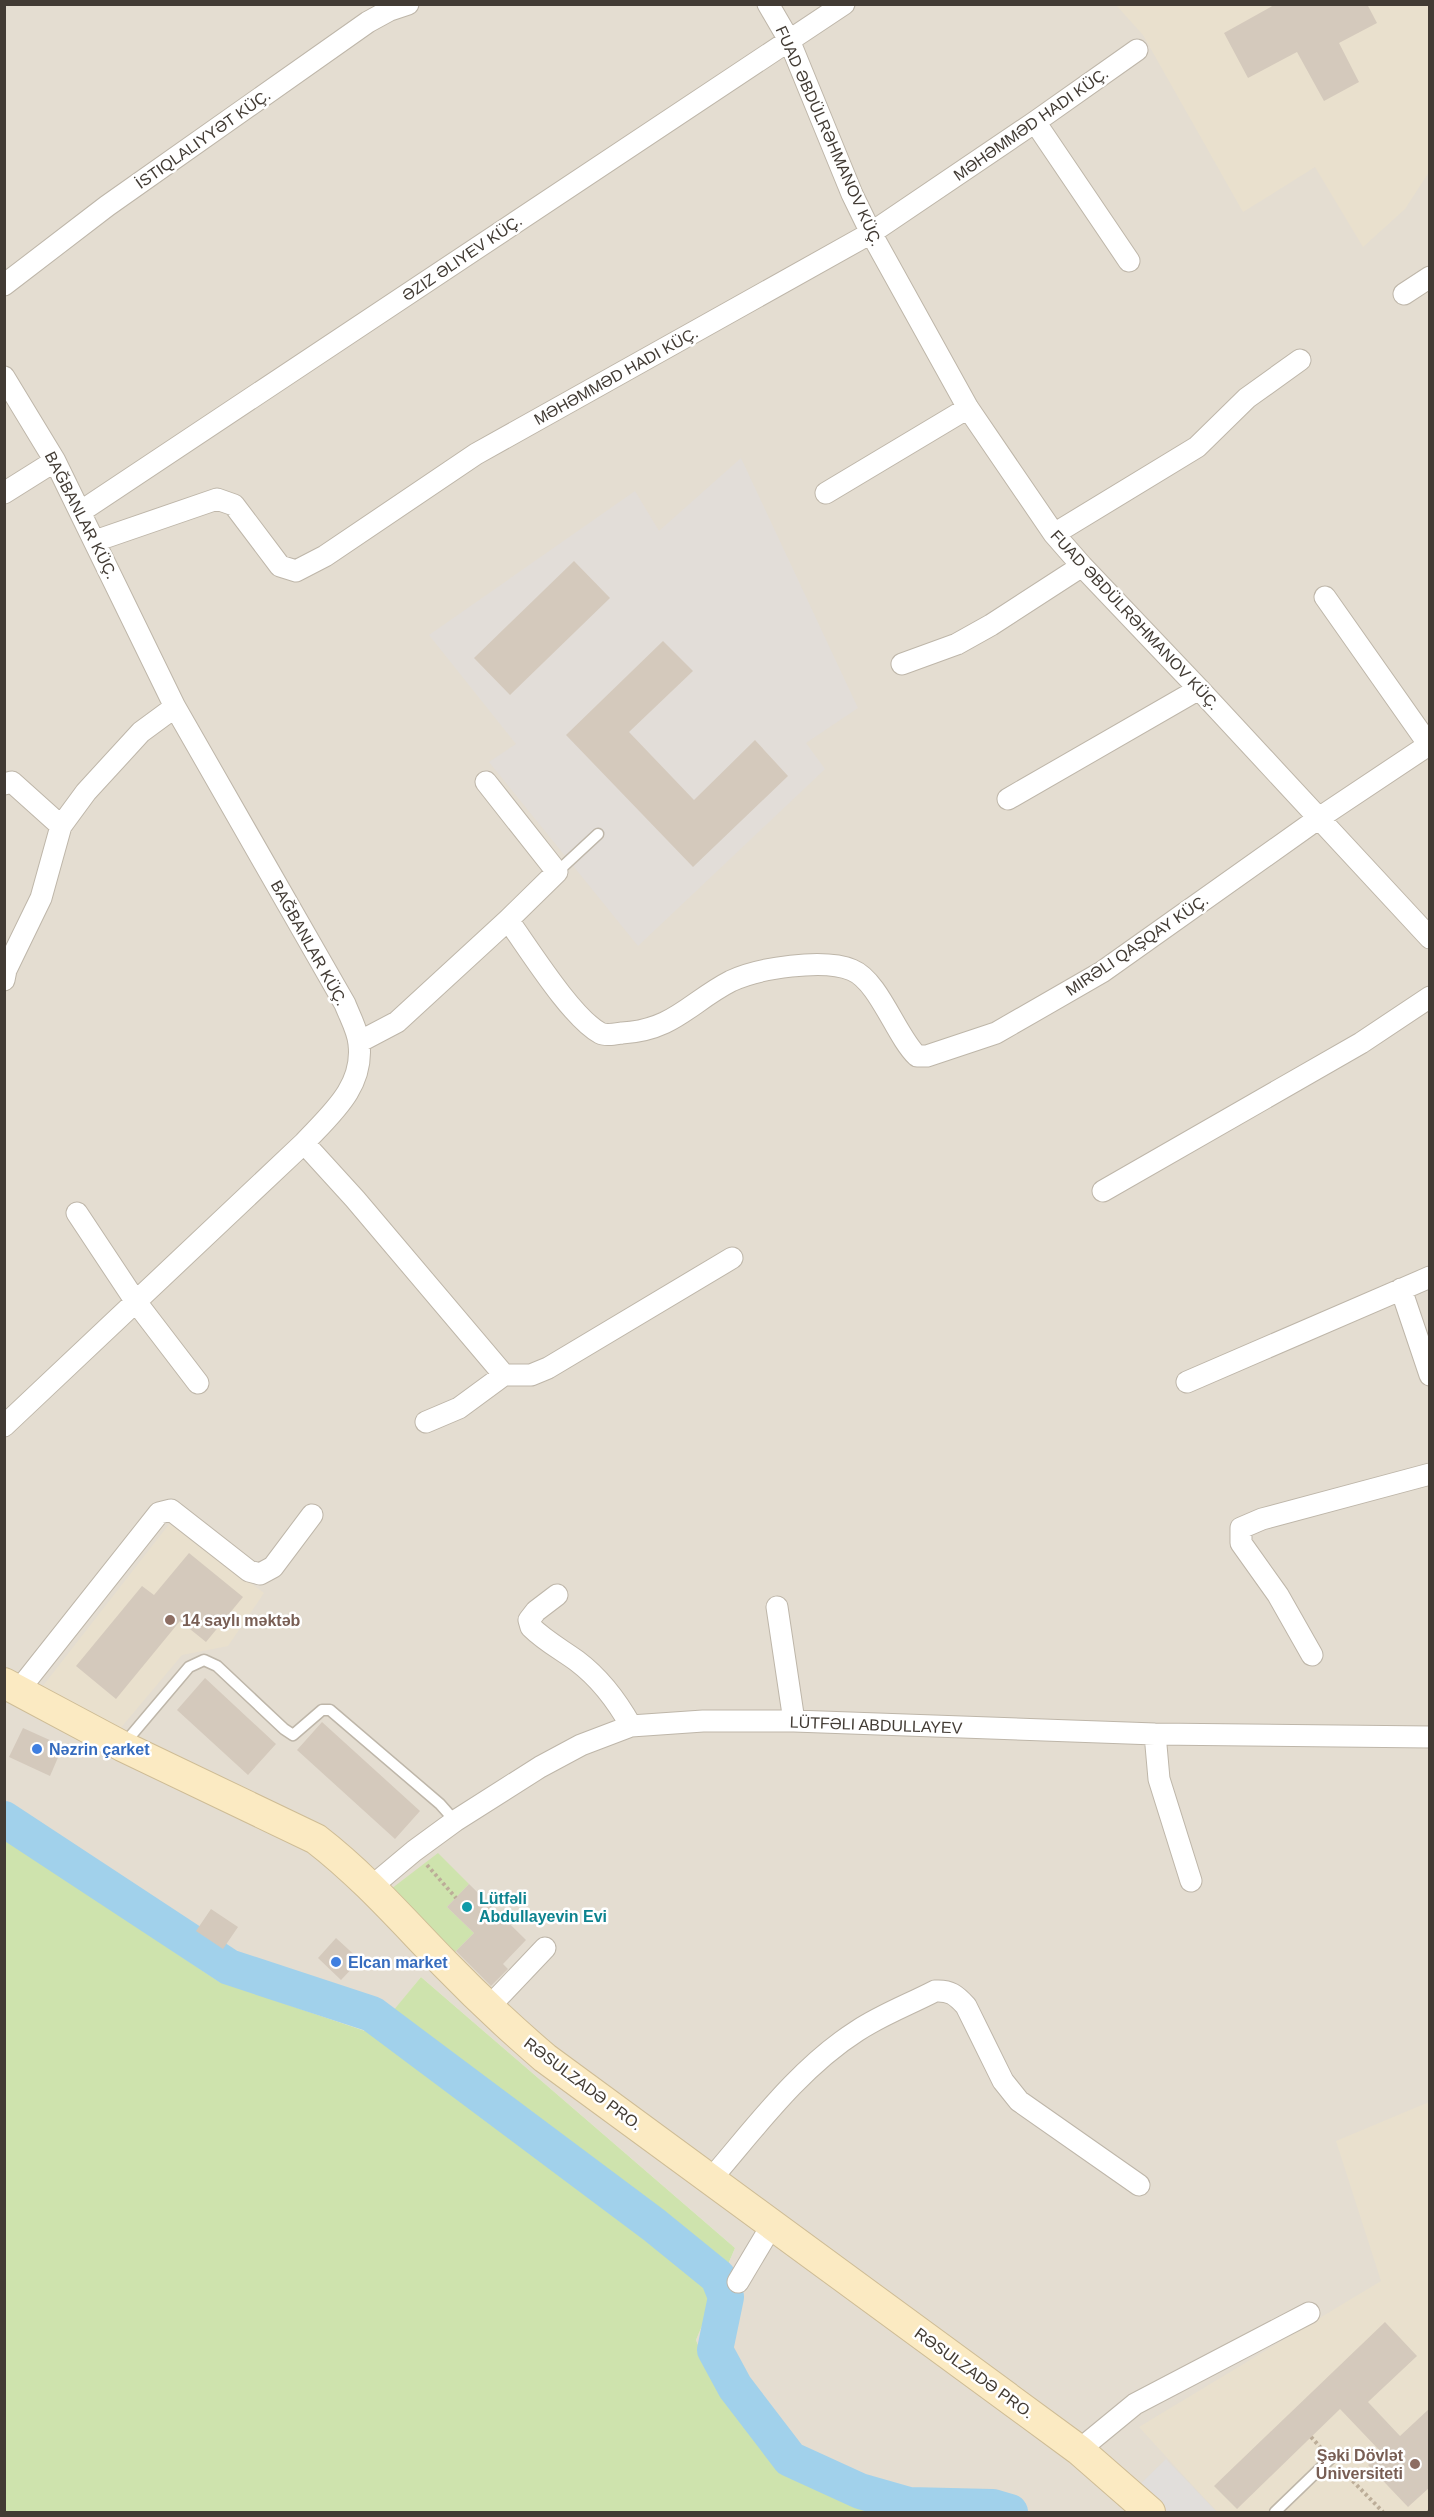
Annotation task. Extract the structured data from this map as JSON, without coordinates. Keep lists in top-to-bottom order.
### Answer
{
  "streets": {
    "street": [
      "MƏHƏMMƏD HADI KÜÇ.",
      "FUAD ƏBDÜLRƏHMANOV KÜÇ.",
      "İSTIQLALIYYƏT KÜÇ.",
      "ƏZIZ ƏLIYEV KÜÇ.",
      "BAĞBANLAR KÜÇ.",
      "MIRƏLI QAŞQAY KÜÇ.",
      "LÜTFƏLI ABDULLAYEV",
      "RƏSULZADƏ PRO."
    ]
  },
  "crossings": [
    ["MƏHƏMMƏD HADI KÜÇ.", "FUAD ƏBDÜLRƏHMANOV KÜÇ."],
    ["MƏHƏMMƏD HADI KÜÇ.", "BAĞBANLAR KÜÇ."],
    ["FUAD ƏBDÜLRƏHMANOV KÜÇ.", "ƏZIZ ƏLIYEV KÜÇ."],
    ["FUAD ƏBDÜLRƏHMANOV KÜÇ.", "MIRƏLI QAŞQAY KÜÇ."],
    ["ƏZIZ ƏLIYEV KÜÇ.", "BAĞBANLAR KÜÇ."],
    ["LÜTFƏLI ABDULLAYEV", "RƏSULZADƏ PRO."]
  ],
  "places": [
    "14 saylı məktəb",
    "Nəzrin çarket",
    "Lütfəli Abdullayevin Evi",
    "Elcan market",
    "Şəki Dövlət Universiteti"
  ]
}
